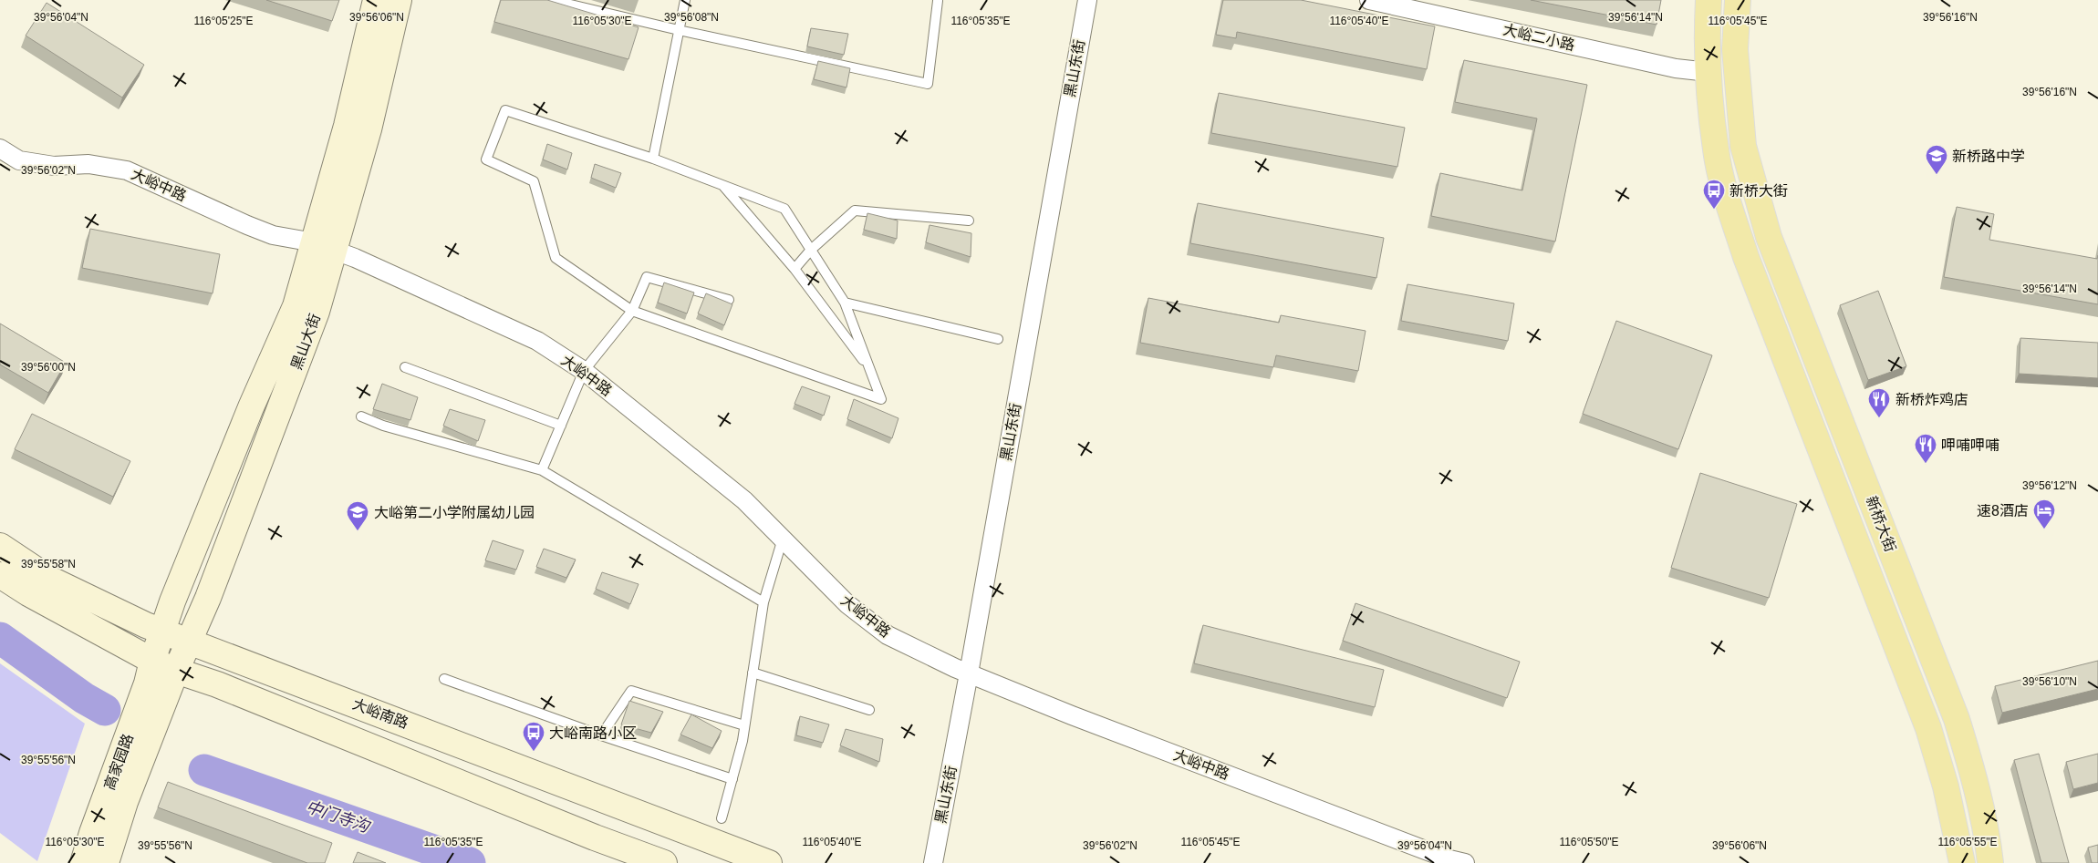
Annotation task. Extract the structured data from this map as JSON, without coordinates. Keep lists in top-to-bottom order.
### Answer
{
  "streets": {
    "main road": [
      "黑山大街",
      "新桥大街",
      "大峪南路",
      "高家园路"
    ],
    "street": ["大峪二小路", "黑山东街", "大峪中路"]
  },
  "crossings": [
    ["大峪二小路", "新桥大街"],
    ["黑山东街", "大峪中路"],
    ["大峪中路", "黑山大街"],
    ["黑山大街", "大峪南路"],
    ["黑山大街", "高家园路"]
  ],
  "water": ["中门寺沟"],
  "places": {
    "school or university": ["新桥路中学", "大峪第二小学附属幼儿园"],
    "bus stop": ["新桥大街", "大峪南路小区"],
    "restaurant": ["新桥炸鸡店", "呷哺呷哺"],
    "hotel": ["速8酒店"]
  },
  "coordinates": [
    "39°56'04\"N",
    "39°56'08\"N",
    "39°56'06\"N",
    "39°56'14\"N",
    "39°56'16\"N",
    "116°05'45\"E",
    "116°05'25\"E",
    "116°05'30\"E",
    "116°05'35\"E",
    "116°05'40\"E",
    "39°56'02\"N",
    "39°56'00\"N",
    "39°56'12\"N",
    "39°55'58\"N",
    "39°56'10\"N",
    "39°55'56\"N",
    "116°05'50\"E",
    "116°05'55\"E"
  ]
}
